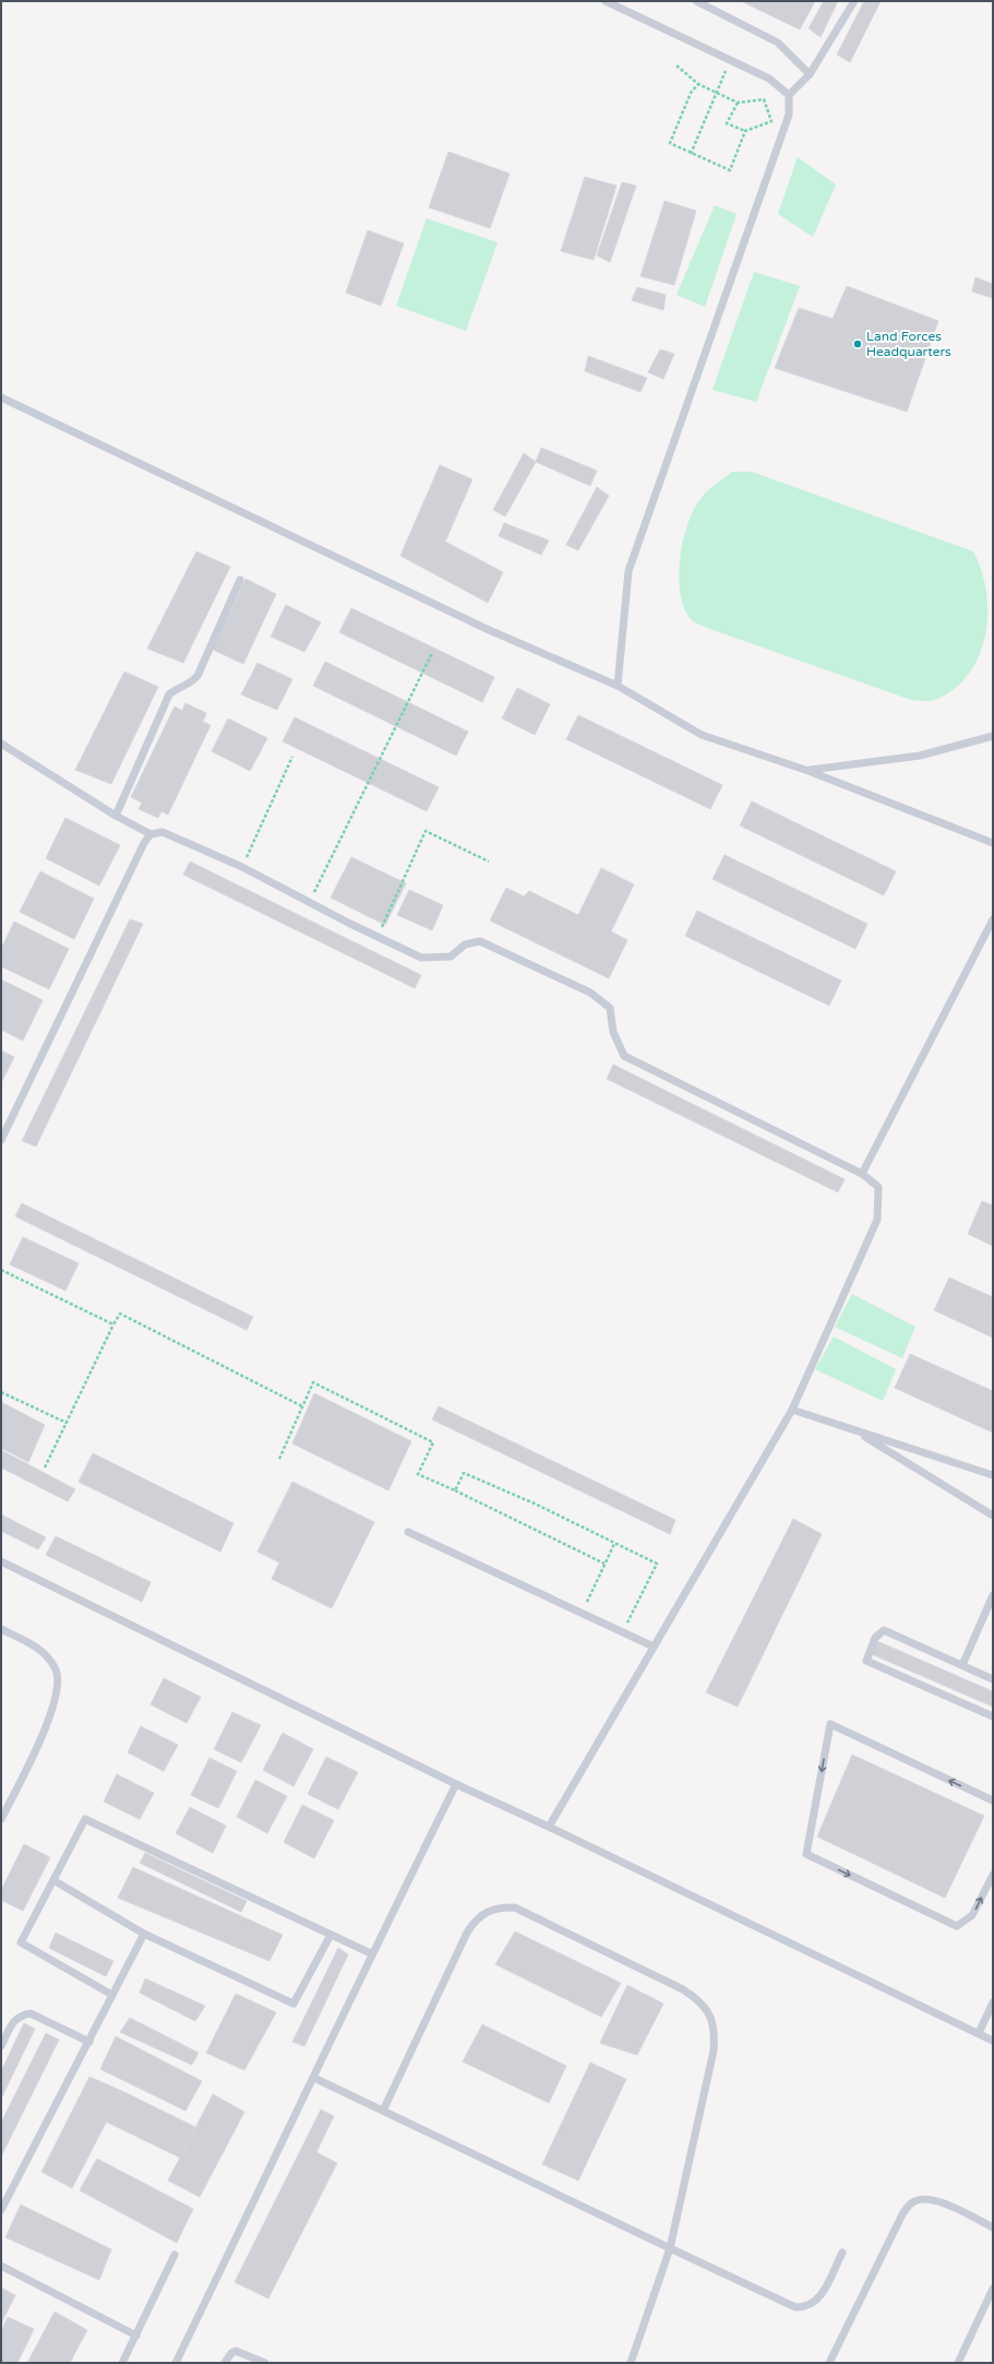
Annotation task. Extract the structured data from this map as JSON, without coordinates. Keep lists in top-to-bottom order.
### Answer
{
  "places": ["Land Forces Headquarters"]
}
